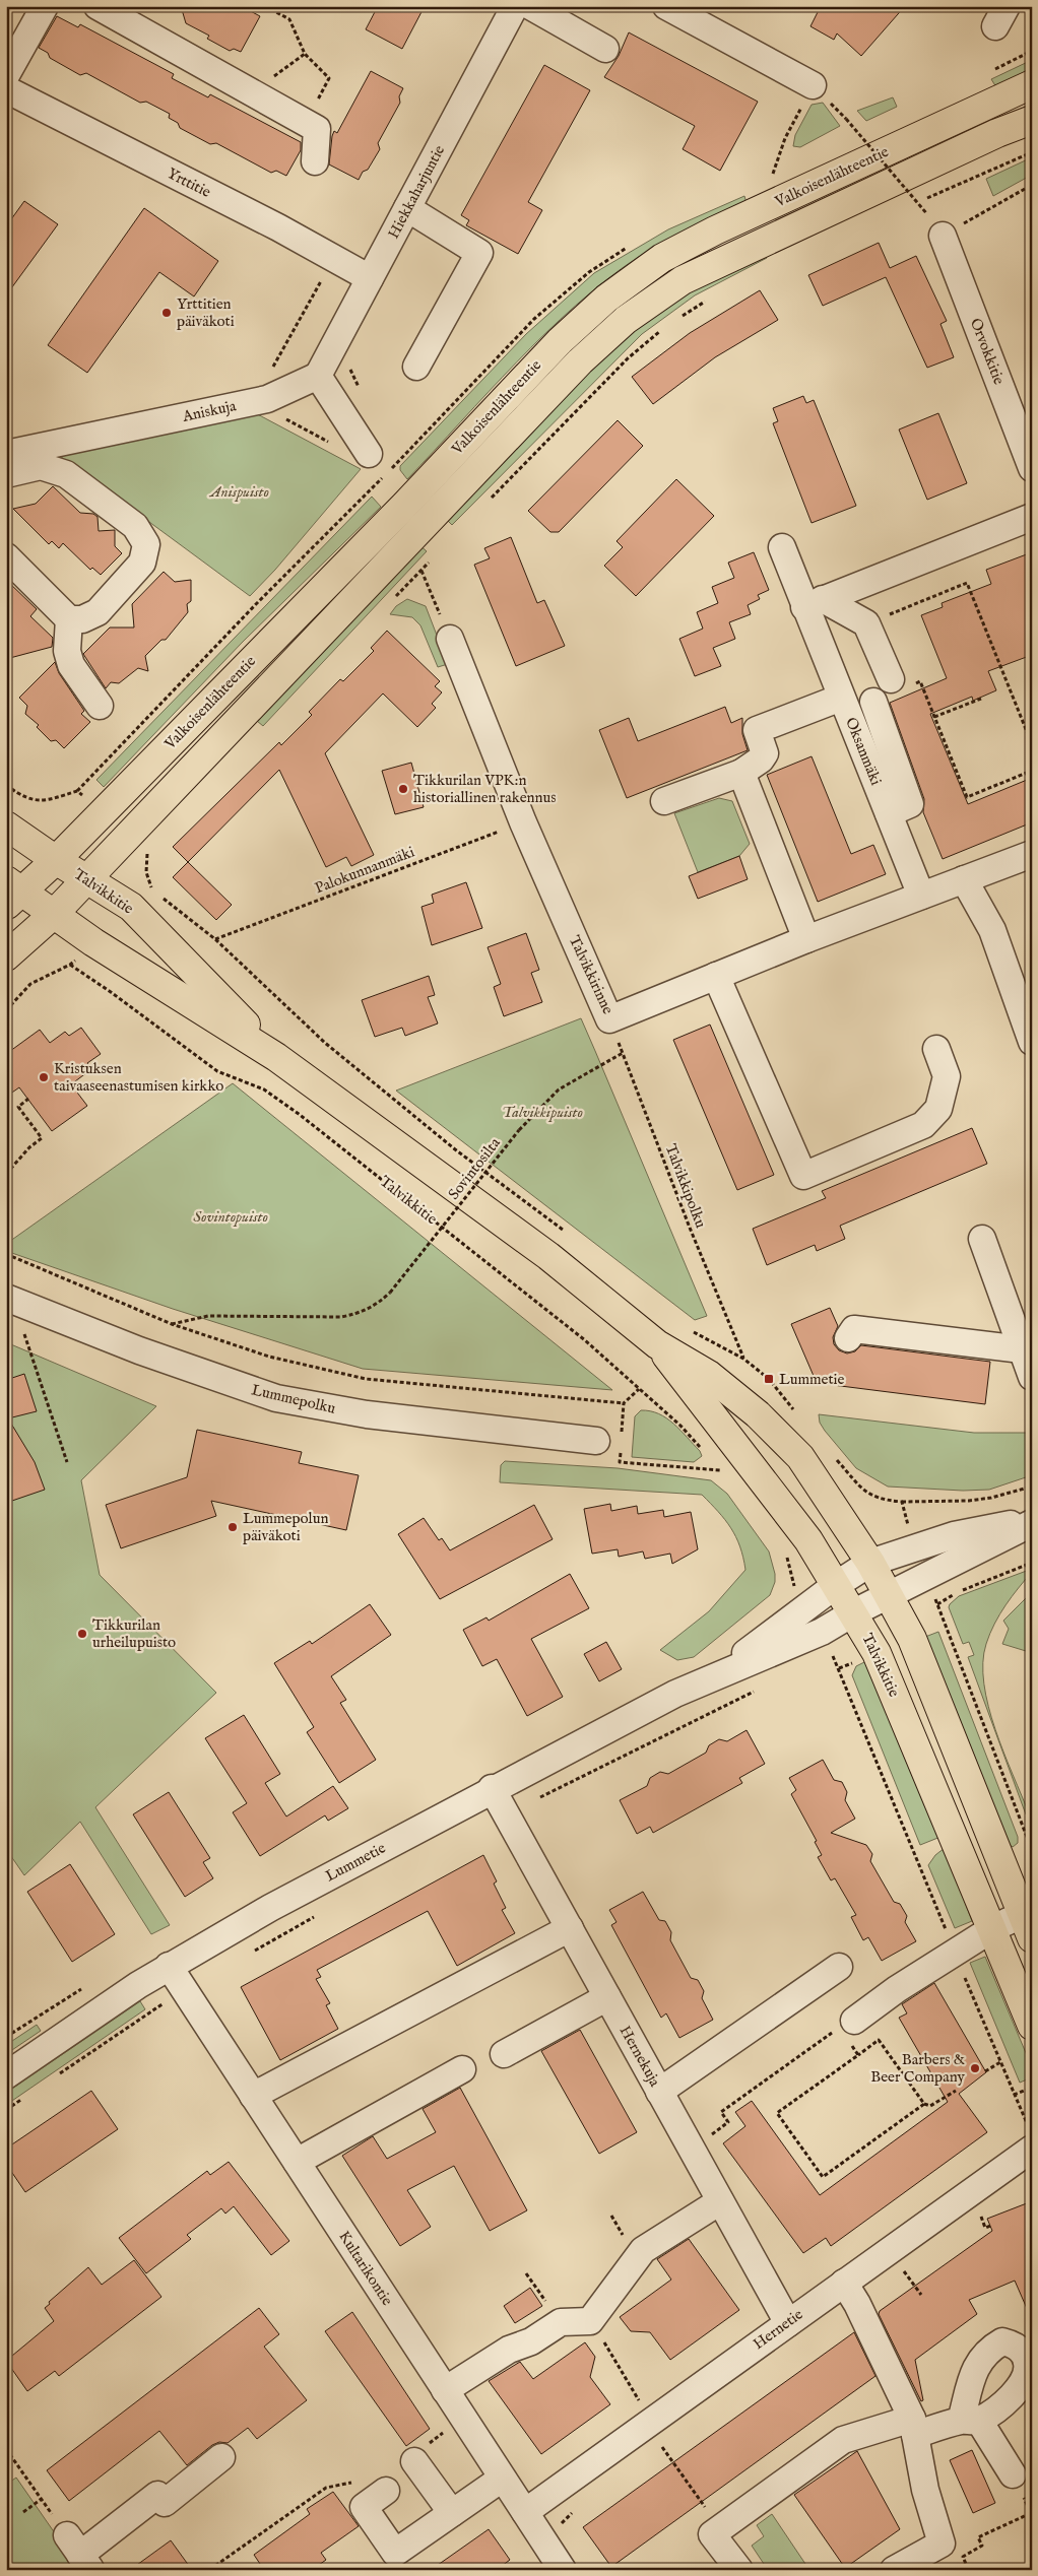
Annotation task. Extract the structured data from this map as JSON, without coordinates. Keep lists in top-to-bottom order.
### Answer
{
  "streets": {
    "main road": ["Valkoisenlähteentie", "Talvikkitie"],
    "street": [
      "Yrttitie",
      "Hiekkaharjuntie",
      "Orvokkitie",
      "Aniskuja",
      "Oksanmäki",
      "Talvikkirinne",
      "Lummepolku",
      "Lummetie",
      "Hernekuja",
      "Kultarikontie",
      "Hernetie"
    ],
    "path": ["Palokunnanmäki", "Sovintosilta", "Talvikkipolku"]
  },
  "crossings": [
    ["Valkoisenlähteentie", "Talvikkitie"],
    ["Yrttitie", "Hiekkaharjuntie"],
    ["Hiekkaharjuntie", "Aniskuja"],
    ["Oksanmäki", "Talvikkirinne"],
    ["Palokunnanmäki", "Talvikkirinne"],
    ["Talvikkitie", "Lummetie"],
    ["Talvikkirinne", "Talvikkipolku"],
    ["Sovintosilta", "Talvikkipolku"],
    ["Lummetie", "Hernekuja"],
    ["Lummetie", "Kultarikontie"],
    ["Hernekuja", "Hernetie"],
    ["Kultarikontie", "Hernetie"]
  ],
  "parks": ["Anispuisto", "Talvikkipuisto", "Sovintopuisto"],
  "places": {
    "other": [
      "Yrttitien päiväkoti",
      "Tikkurilan VPK:n historiallinen rakennus",
      "Kristuksen taivaaseenastumisen kirkko",
      "Lummepolun päiväkoti",
      "Tikkurilan urheilupuisto",
      "Barbers & Beer Company"
    ],
    "transit": ["Lummetie"]
  }
}
